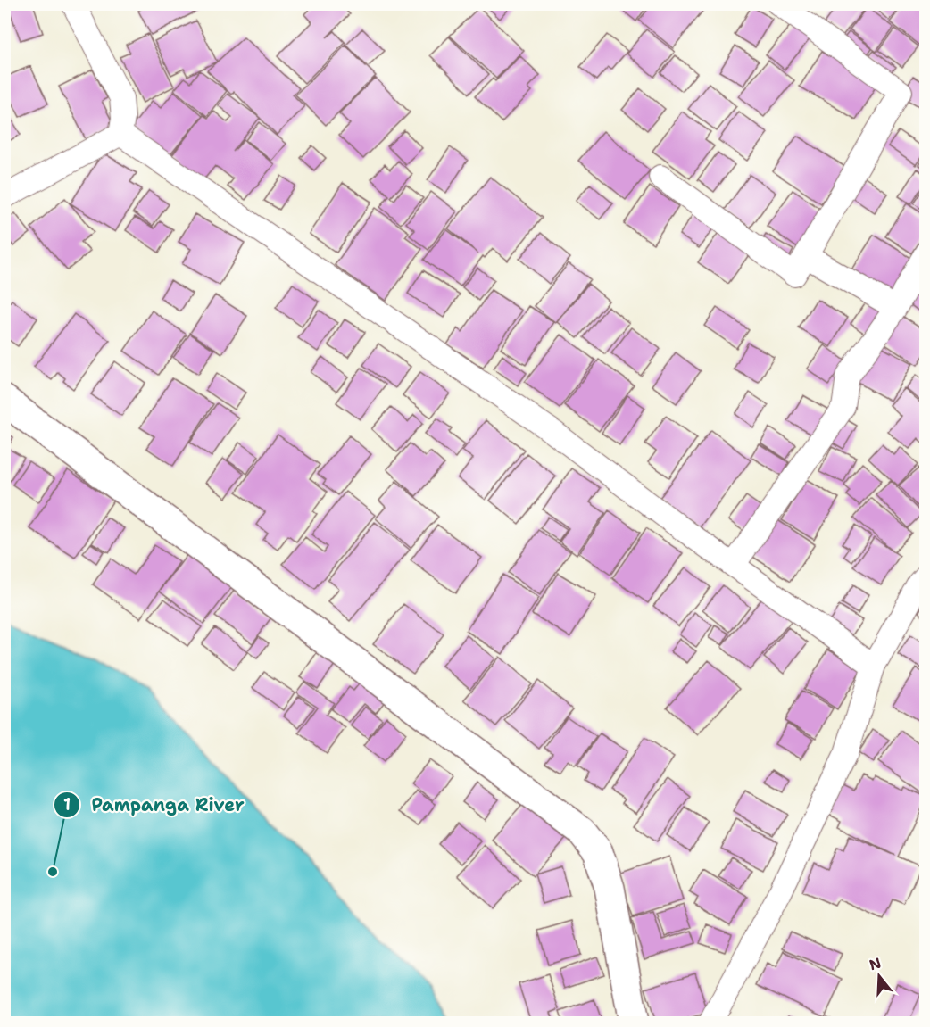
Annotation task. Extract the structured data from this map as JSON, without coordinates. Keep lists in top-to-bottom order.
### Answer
{
  "places": ["Pampanga River"],
  "north": "top"
}
